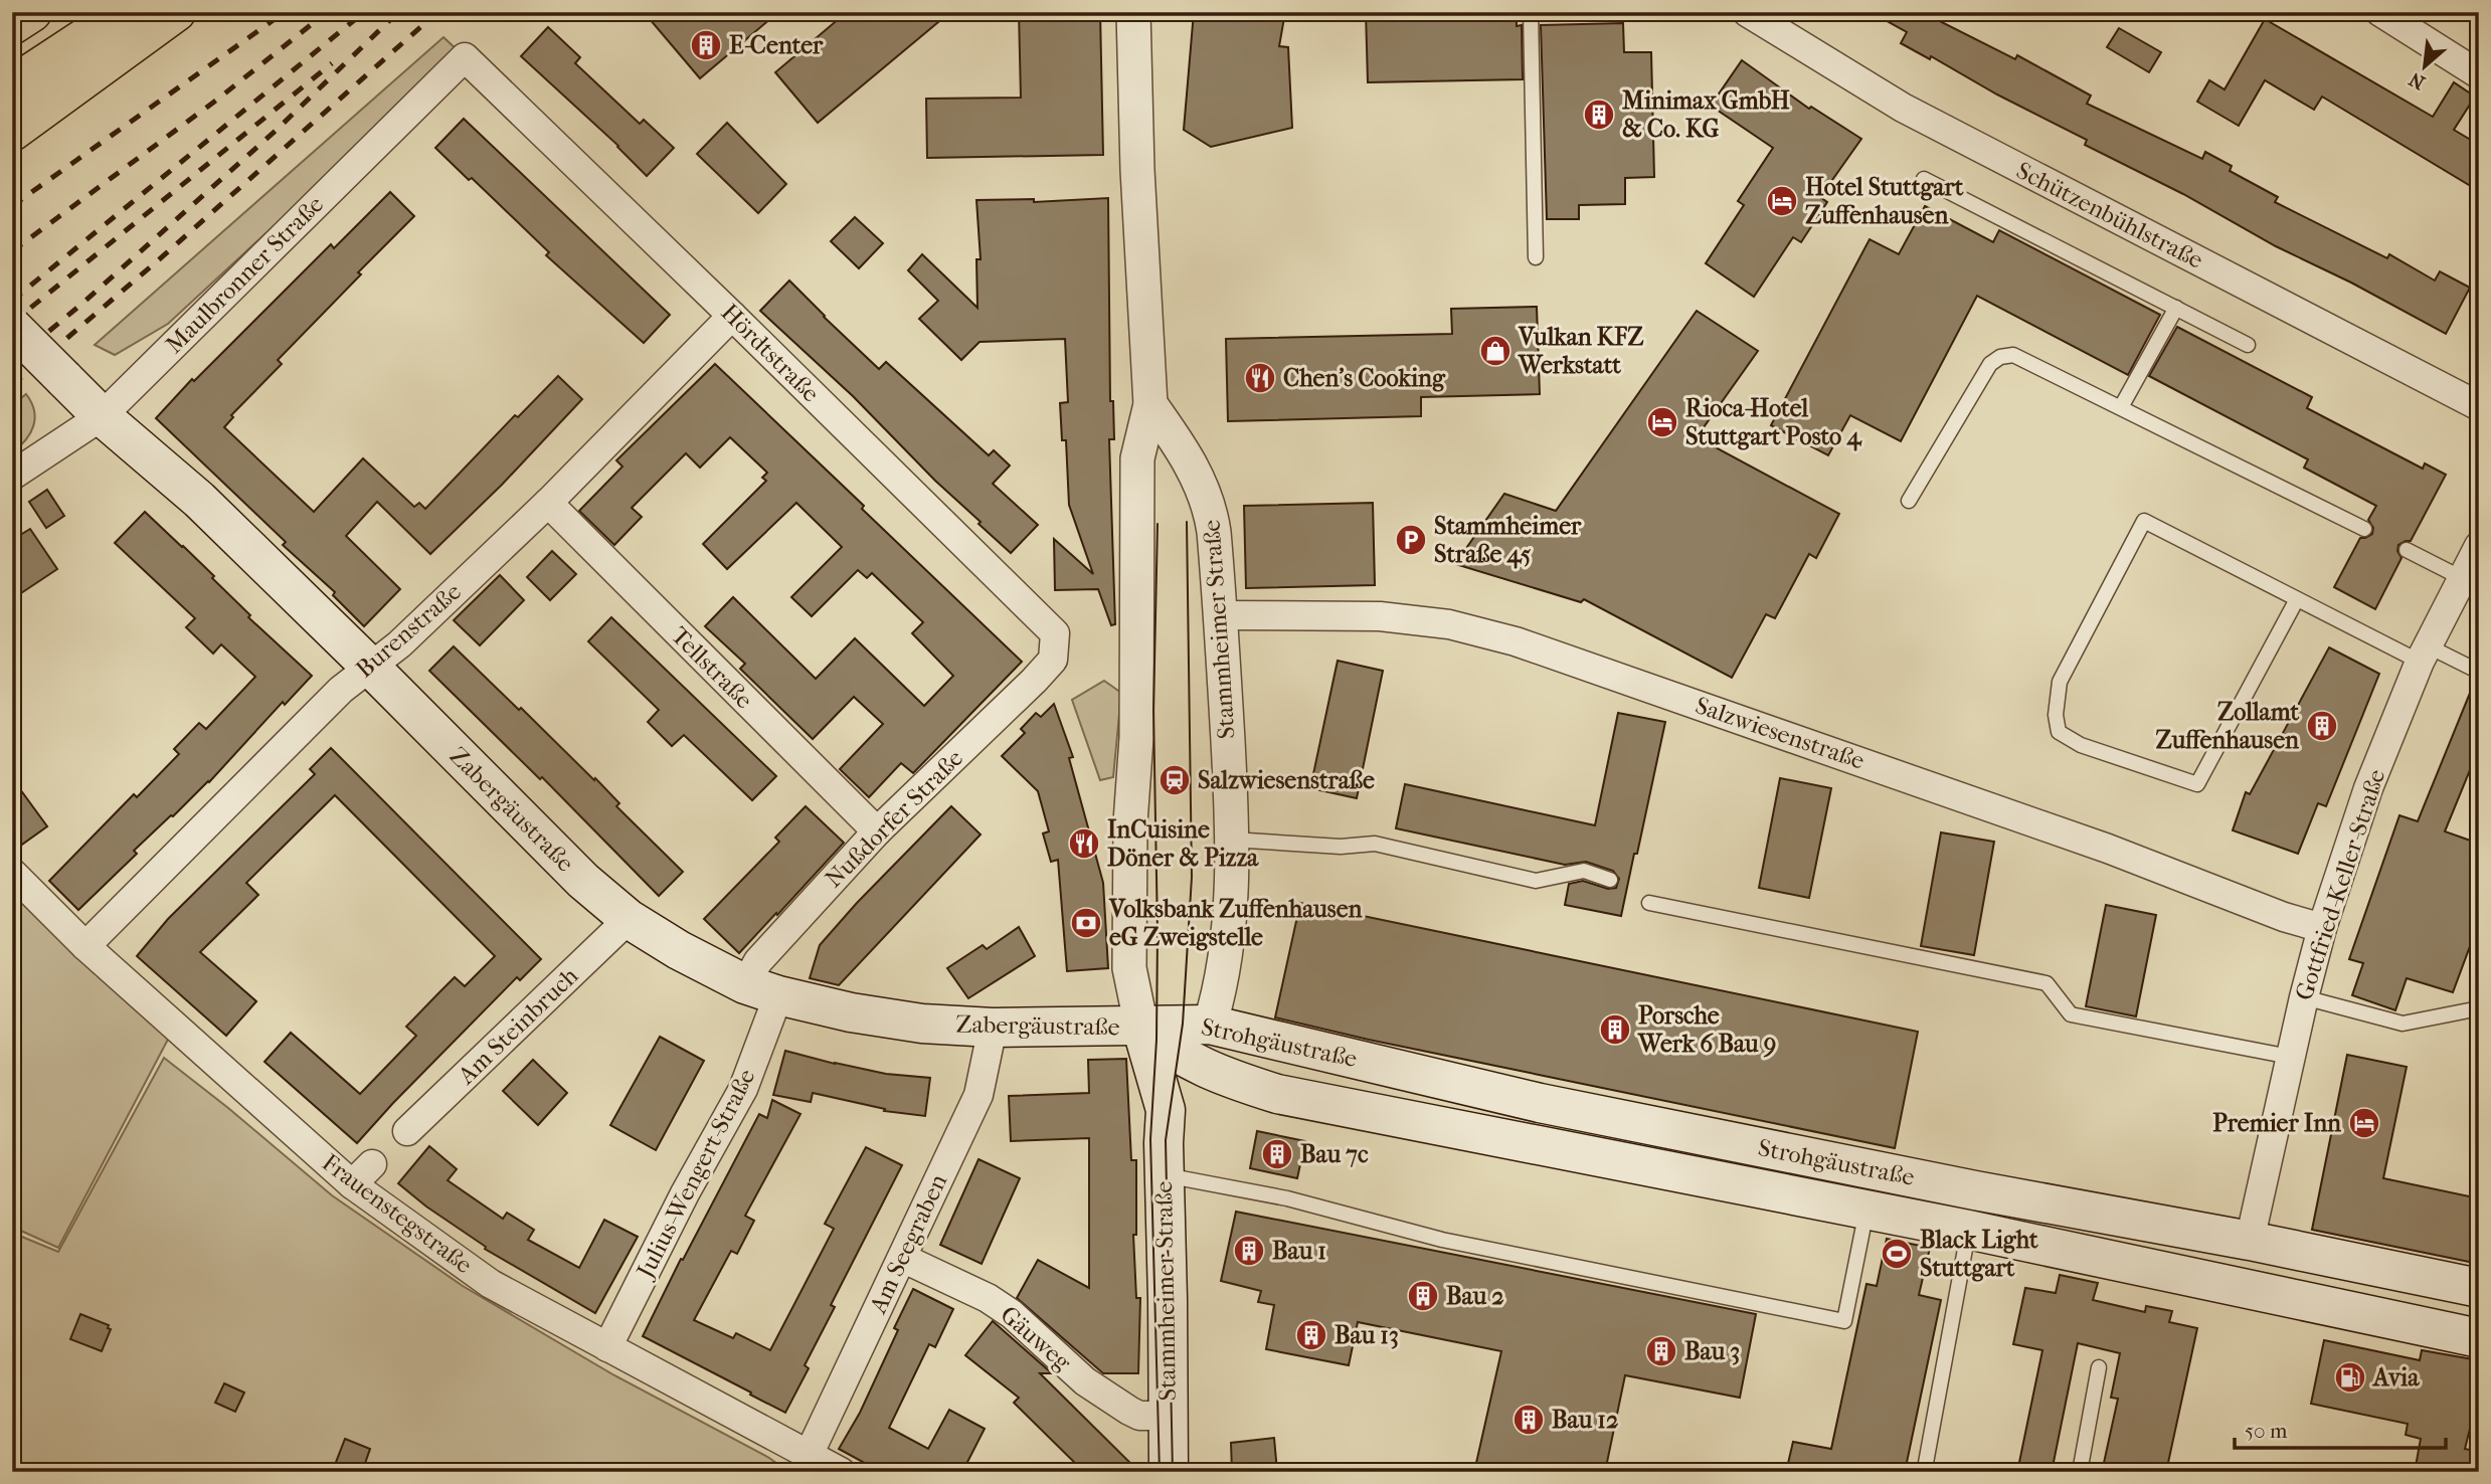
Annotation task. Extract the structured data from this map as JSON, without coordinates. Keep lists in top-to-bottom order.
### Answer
{
  "streets": {
    "main road": ["Stammheimer Straße", "Zabergäustraße", "Strohgäustraße"],
    "street": [
      "Schützenbühlstraße",
      "Maulbronner Straße",
      "Hördtstraße",
      "Burenstraße",
      "Tellstraße",
      "Salzwiesenstraße",
      "Nußdorfer Straße",
      "Gottfried-Keller-Straße",
      "Am Steinbruch",
      "Julius-Wengert-Straße",
      "Frauenstegstraße",
      "Am Seegraben",
      "Gäuweg"
    ]
  },
  "crossings": [
    ["Maulbronner Straße", "Hördtstraße"],
    ["Maulbronner Straße", "Zabergäustraße"],
    ["Hördtstraße", "Burenstraße"],
    ["Hördtstraße", "Nußdorfer Straße"],
    ["Stammheimer Straße", "Salzwiesenstraße"],
    ["Stammheimer Straße", "Zabergäustraße"],
    ["Stammheimer Straße", "Strohgäustraße"],
    ["Stammheimer Straße", "Gäuweg"],
    ["Burenstraße", "Tellstraße"],
    ["Burenstraße", "Zabergäustraße"],
    ["Burenstraße", "Frauenstegstraße"],
    ["Tellstraße", "Nußdorfer Straße"],
    ["Salzwiesenstraße", "Gottfried-Keller-Straße"],
    ["Zabergäustraße", "Nußdorfer Straße"],
    ["Zabergäustraße", "Am Steinbruch"],
    ["Zabergäustraße", "Strohgäustraße"],
    ["Zabergäustraße", "Julius-Wengert-Straße"],
    ["Zabergäustraße", "Am Seegraben"],
    ["Nußdorfer Straße", "Julius-Wengert-Straße"],
    ["Gottfried-Keller-Straße", "Strohgäustraße"],
    ["Julius-Wengert-Straße", "Frauenstegstraße"],
    ["Frauenstegstraße", "Am Seegraben"],
    ["Am Seegraben", "Gäuweg"]
  ],
  "places": {
    "building": [
      "E-Center",
      "Minimax GmbH & Co. KG",
      "Zollamt Zuffenhausen",
      "Porsche Werk 6 Bau 9",
      "Bau 7c",
      "Bau 1",
      "Bau 2",
      "Bau 13",
      "Bau 3",
      "Bau 12"
    ],
    "hotel": ["Hotel Stuttgart Zuffenhausen", "Rioca-Hotel Stuttgart Posto 4", "Premier Inn"],
    "shop": ["Vulkan KFZ Werkstatt"],
    "restaurant": ["Chen's Cooking", "InCuisine Döner & Pizza"],
    "parking": ["Stammheimer Straße 45"],
    "station": ["Salzwiesenstraße"],
    "bank": ["Volksbank Zuffenhausen eG Zweigstelle"],
    "sports": ["Black Light Stuttgart"],
    "fuel station": ["Avia"]
  },
  "scale_bar": "50 m",
  "north": "bottom left"
}
